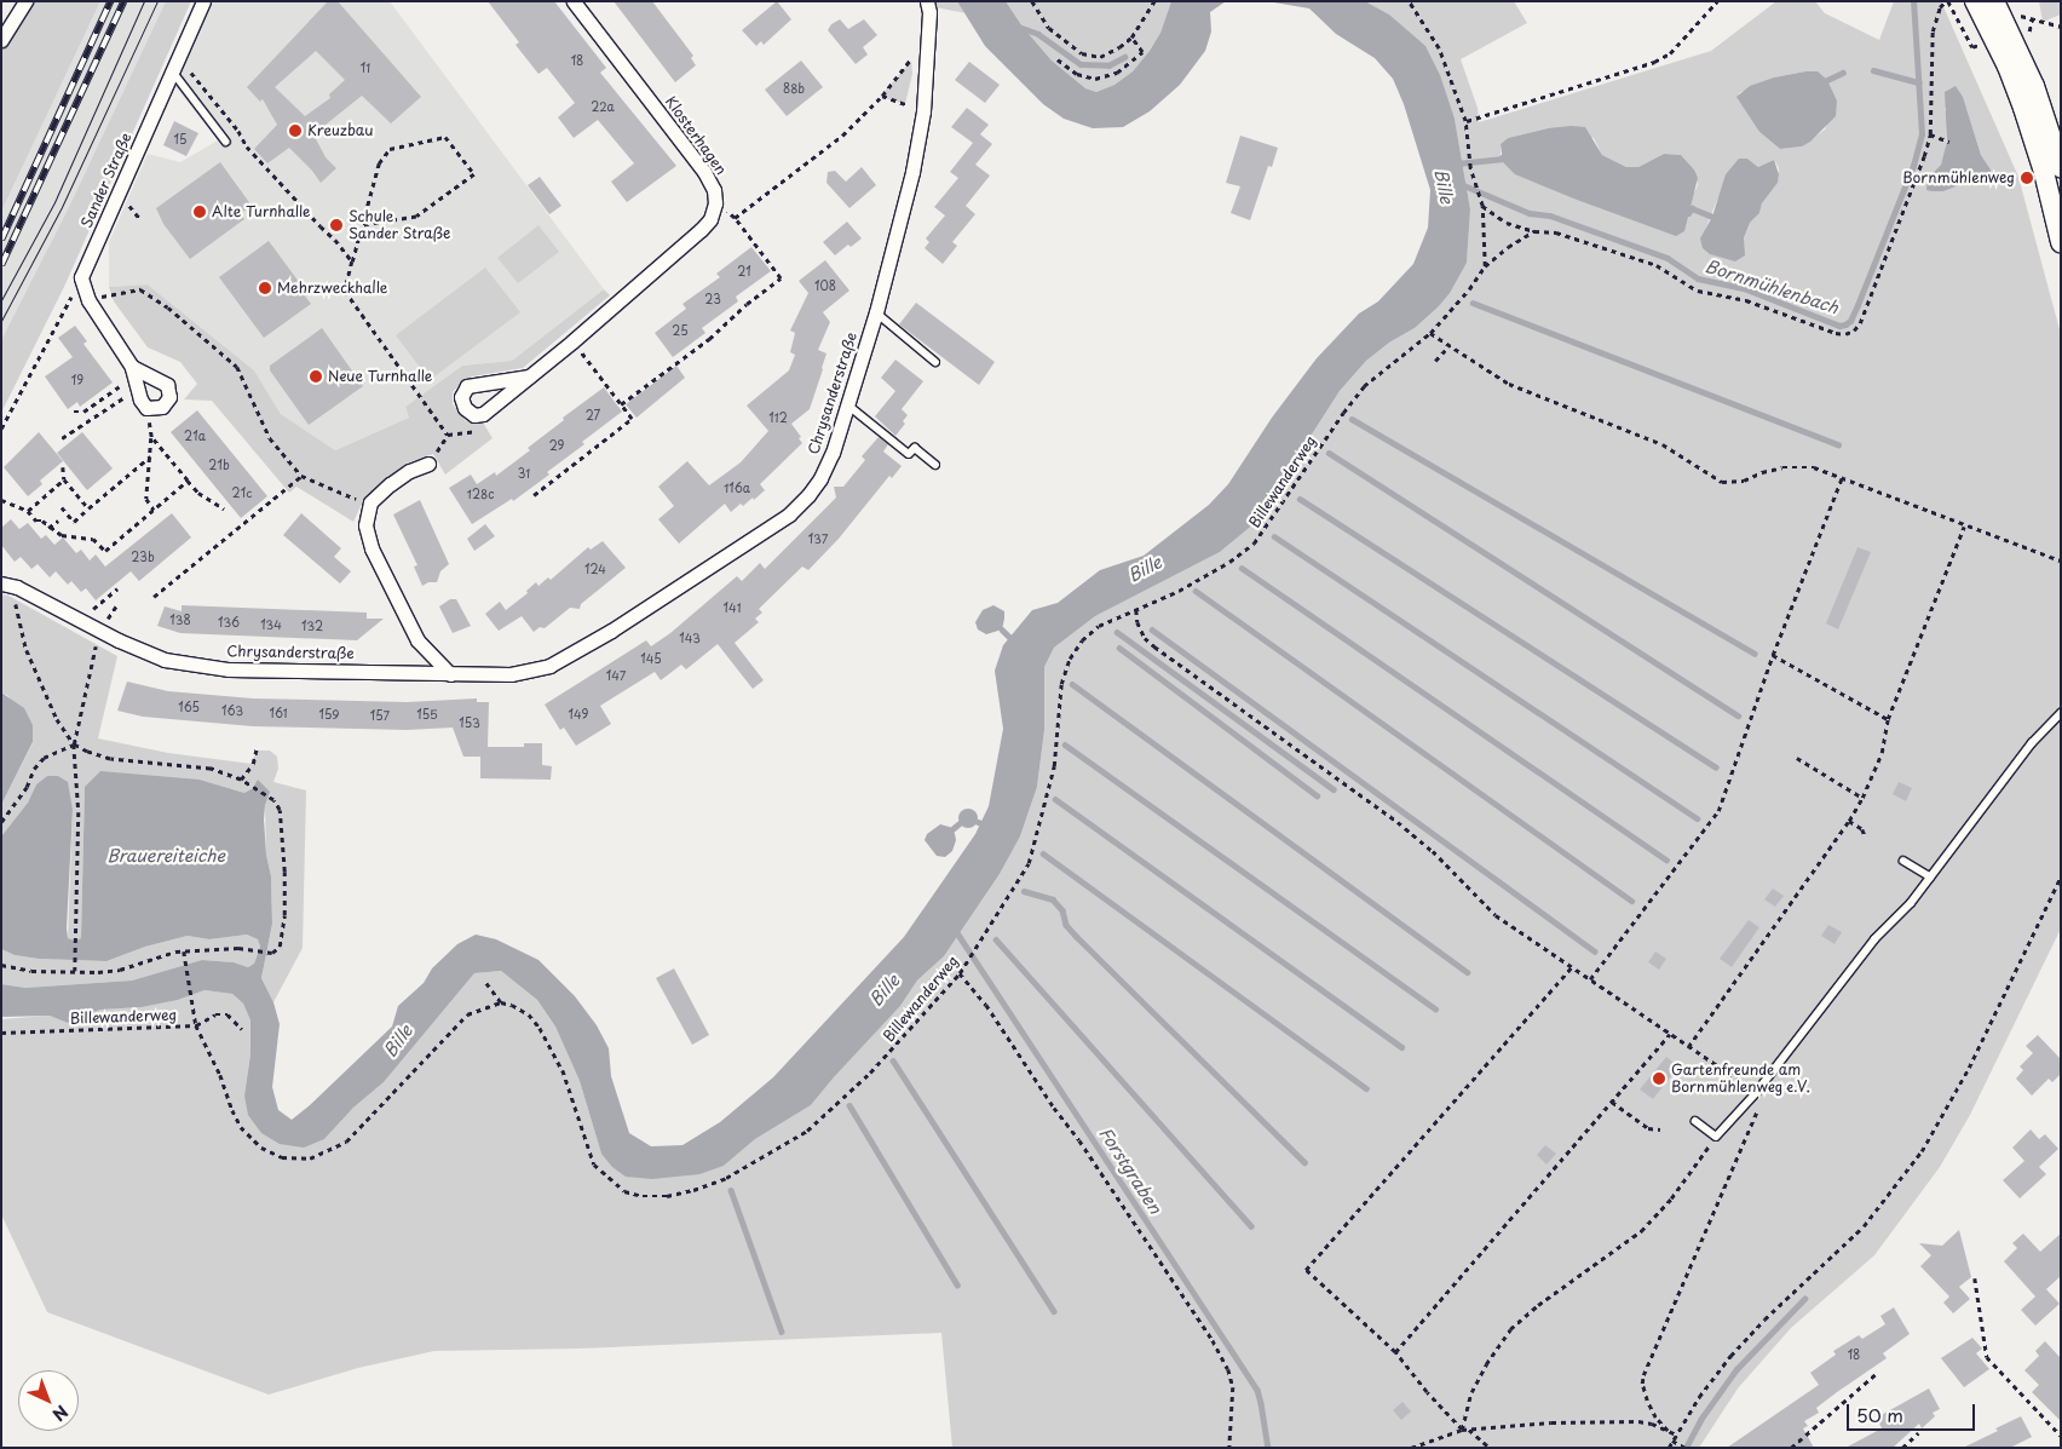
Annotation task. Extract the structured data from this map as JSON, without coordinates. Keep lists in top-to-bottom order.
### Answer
{
  "streets": {
    "street": ["Klosterhagen", "Sander Straße", "Chrysanderstraße"],
    "path": ["Billewanderweg"]
  },
  "water": [
    "Bille",
    "Bornmühlenbach",
    "Brauereiteiche",
    "Forstgraben"
  ],
  "places": [
    "Kreuzbau",
    "Bornmühlenweg",
    "Alte Turnhalle",
    "Schule Sander Straße",
    "Mehrzweckhalle",
    "Neue Turnhalle",
    "Gartenfreunde am Bornmühlenweg e.V."
  ],
  "house_numbers": [
    "18",
    "11",
    "88b",
    "22a",
    "15",
    "21",
    "108",
    "23",
    "25",
    "19",
    "27",
    "112",
    "21a",
    "29",
    "21b",
    "31",
    "116a",
    "21c",
    "128c",
    "137",
    "23b",
    "124",
    "141",
    "138",
    "136",
    "134",
    "132",
    "143",
    "145",
    "147",
    "165",
    "163",
    "161",
    "159",
    "155",
    "149",
    "157",
    "153",
    "18"
  ],
  "scale_bar": "50 m",
  "north": "bottom right"
}
